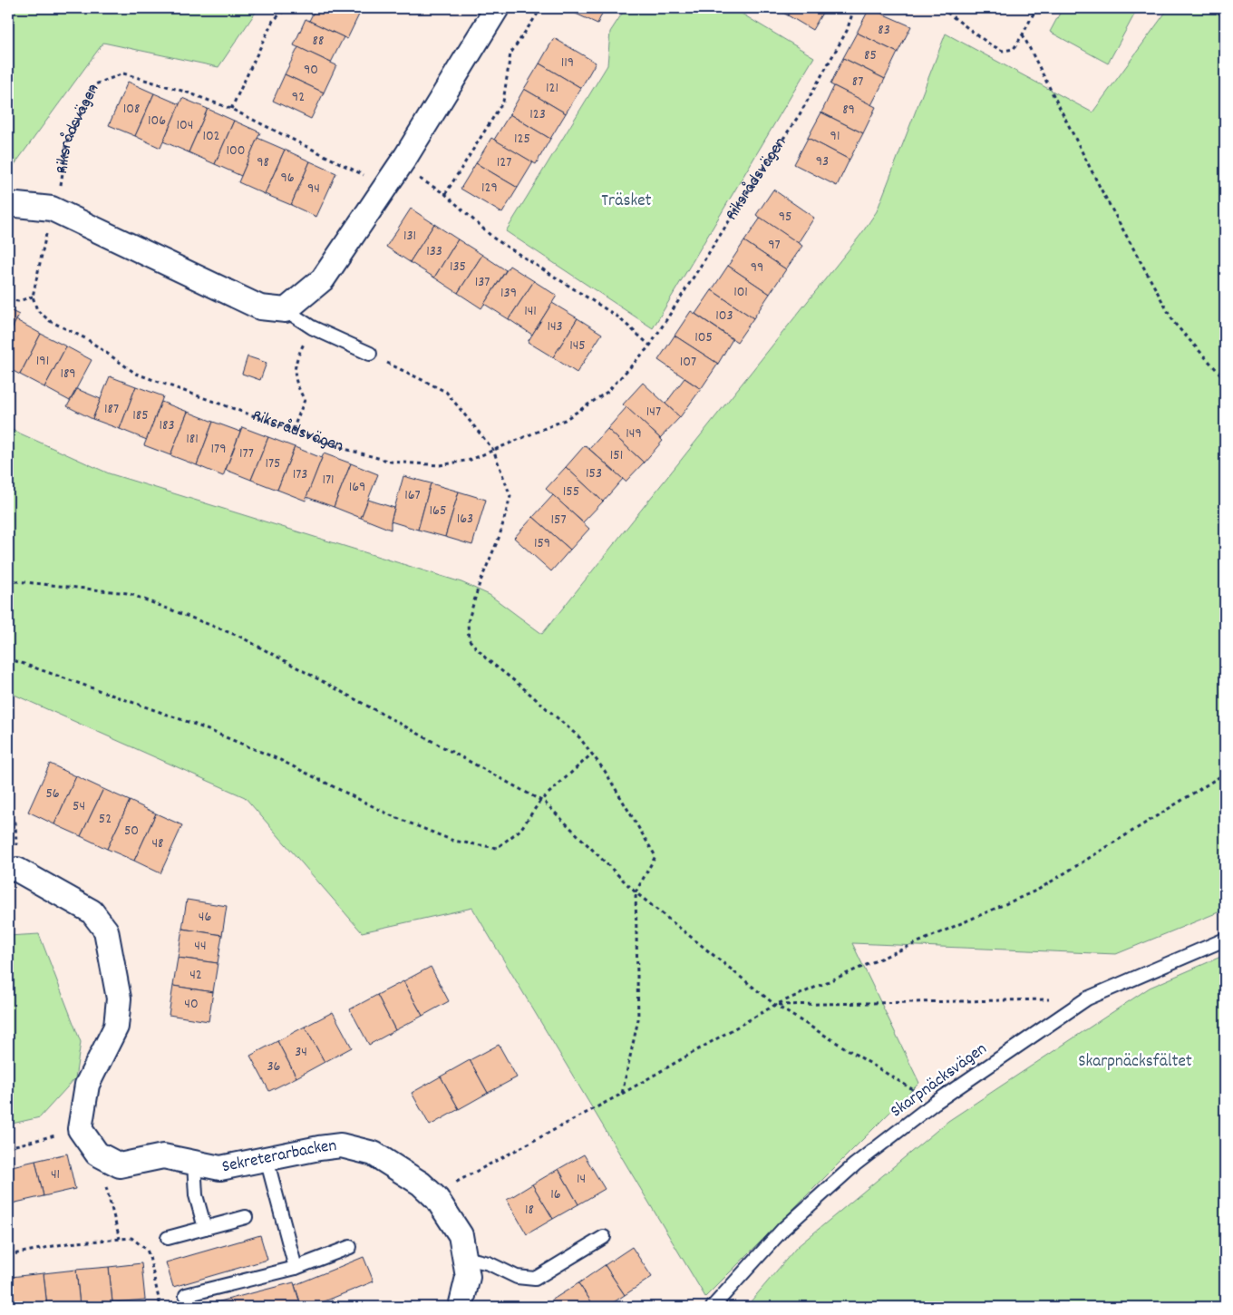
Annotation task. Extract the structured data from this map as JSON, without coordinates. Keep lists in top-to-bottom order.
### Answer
{
  "streets": {
    "street": ["Sekreterarbacken"],
    "lane": ["Skarpnäcksvägen"],
    "path": ["Riksrådsvägen"]
  },
  "parks": ["Träsket", "Skarpnäcksfältet"],
  "house_numbers": [
    "83",
    "88",
    "85",
    "119",
    "90",
    "87",
    "121",
    "92",
    "108",
    "89",
    "123",
    "106",
    "104",
    "102",
    "91",
    "125",
    "100",
    "93",
    "98",
    "127",
    "96",
    "129",
    "94",
    "95",
    "131",
    "97",
    "133",
    "135",
    "99",
    "137",
    "101",
    "139",
    "141",
    "103",
    "143",
    "105",
    "145",
    "191",
    "107",
    "189",
    "187",
    "147",
    "185",
    "183",
    "149",
    "181",
    "179",
    "177",
    "151",
    "175",
    "153",
    "173",
    "171",
    "169",
    "155",
    "167",
    "165",
    "163",
    "157",
    "159",
    "56",
    "54",
    "52",
    "50",
    "48",
    "46",
    "44",
    "42",
    "40",
    "34",
    "36",
    "41",
    "14",
    "16",
    "18"
  ]
}
